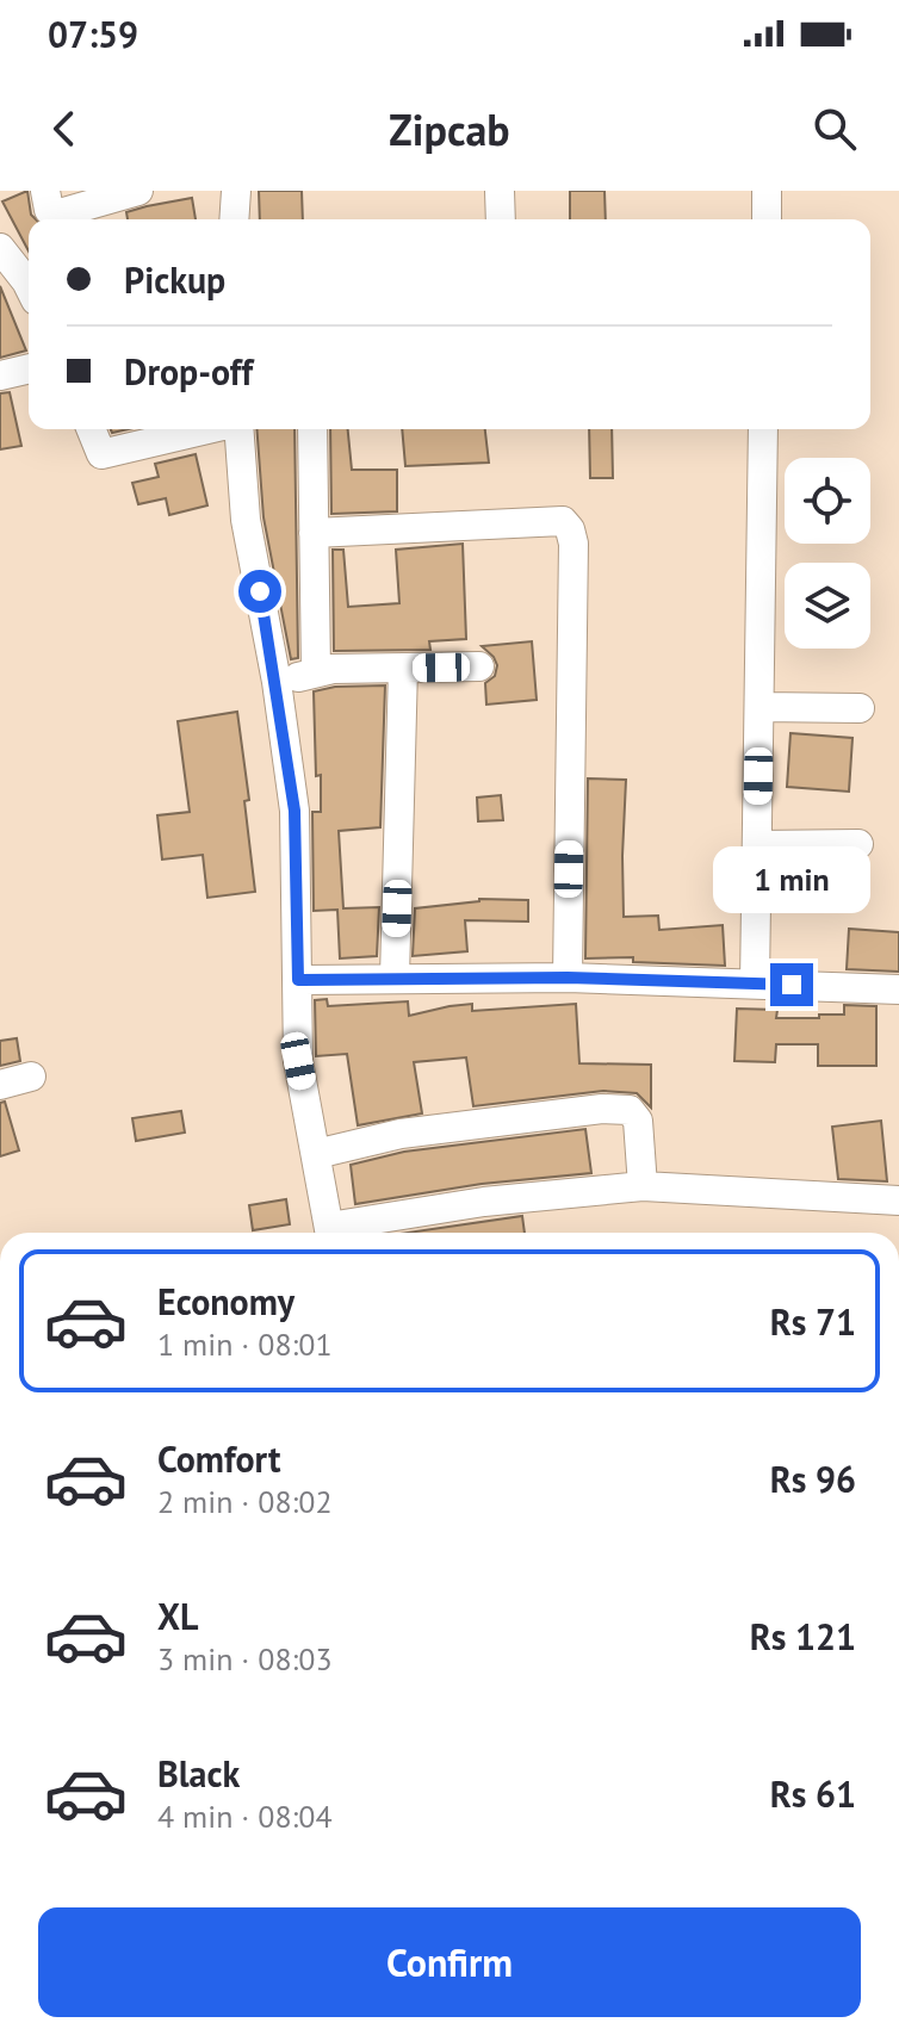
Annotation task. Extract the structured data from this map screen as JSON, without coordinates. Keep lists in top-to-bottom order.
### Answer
{
  "page": {
    "status": "07:59",
    "header": "Zipcab",
    "banner": ["Pickup", "Drop-off"],
    "bubble": "1 min",
    "list": [
      {
        "name": "Economy",
        "note": "1 min · 08:01",
        "value": "Rs 71"
      },
      {
        "name": "Comfort",
        "note": "2 min · 08:02",
        "value": "Rs 96"
      },
      {
        "name": "XL",
        "note": "3 min · 08:03",
        "value": "Rs 121"
      },
      {
        "name": "Black",
        "note": "4 min · 08:04",
        "value": "Rs 61"
      }
    ],
    "buttons": "Confirm"
  }
}
